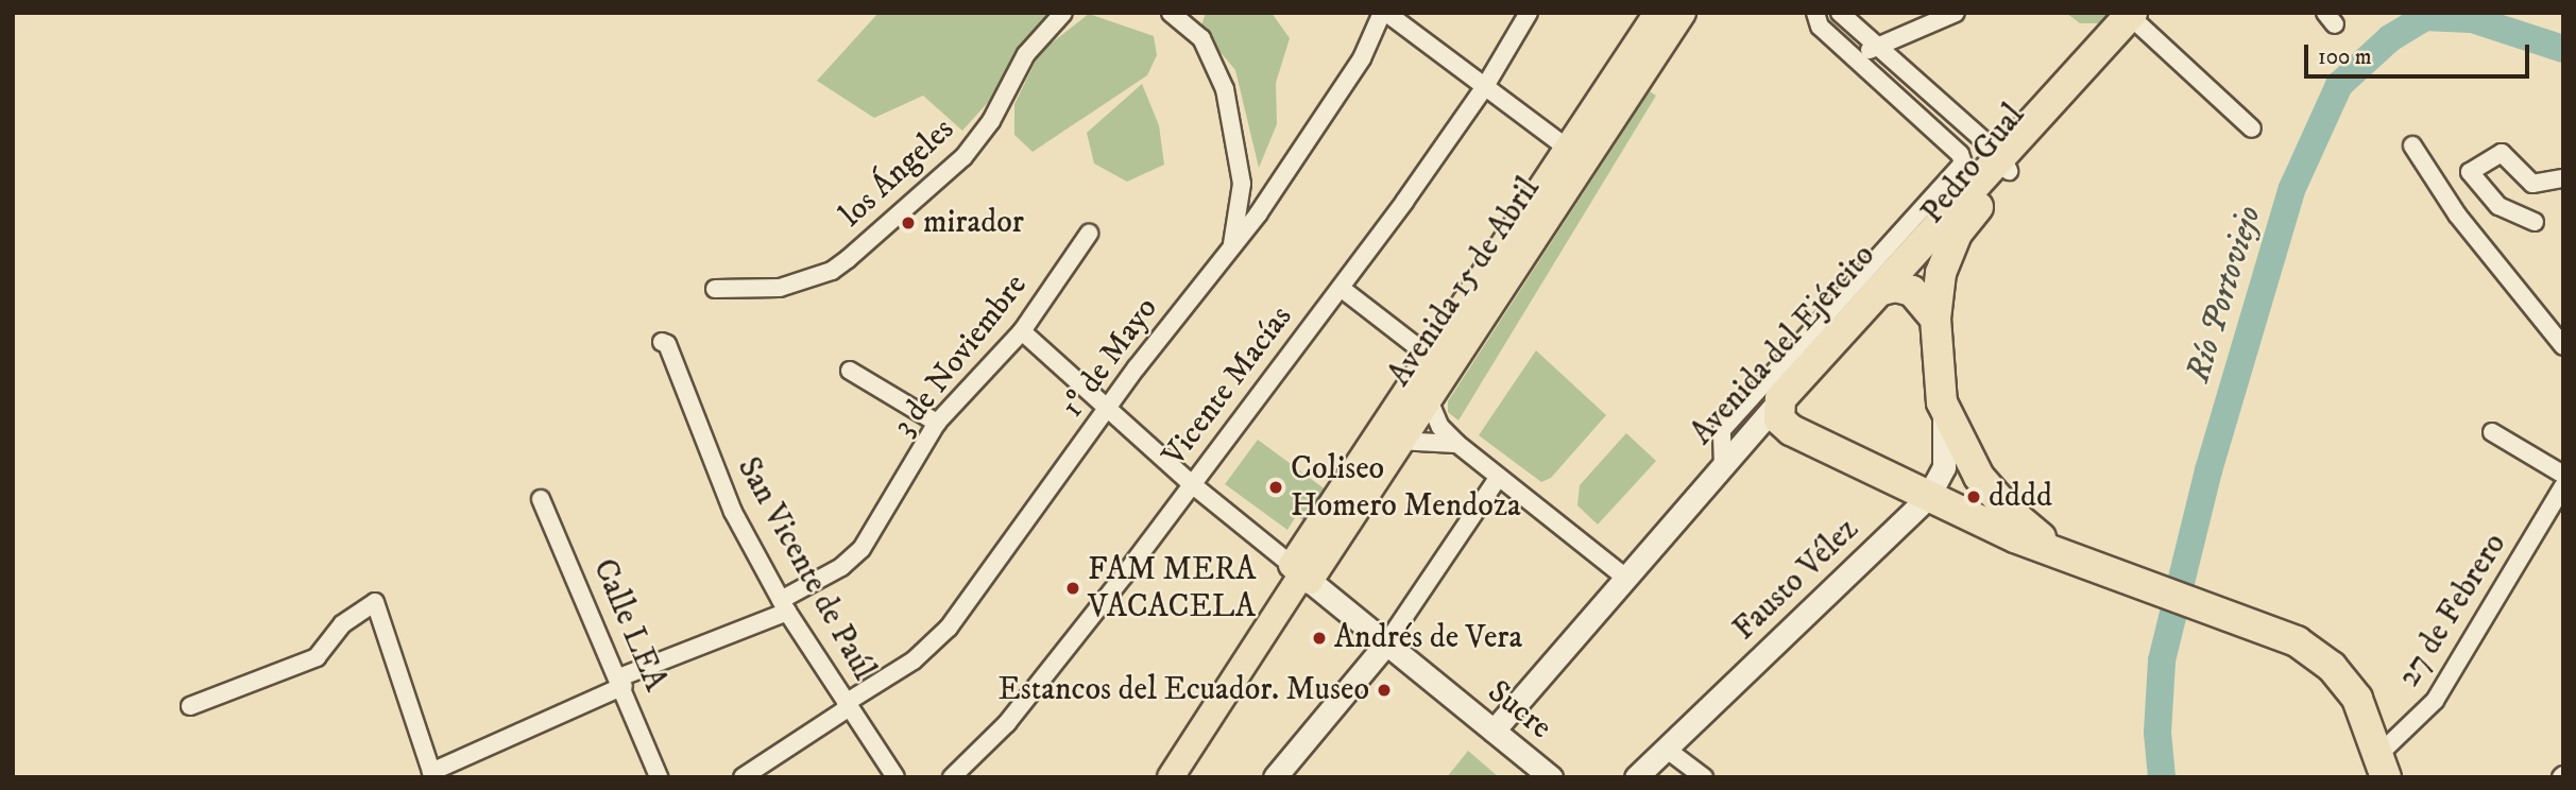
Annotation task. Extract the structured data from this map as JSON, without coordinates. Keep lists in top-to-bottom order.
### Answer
{
  "streets": {
    "highway": ["Pedro Gual", "Avenida del Ejército"],
    "main road": ["Avenida 15 de Abril"],
    "street": [
      "los Ángeles",
      "3 de Noviembre",
      "1º de Mayo",
      "Vicente Macías",
      "San Vicente de Paúl",
      "Fausto Vélez",
      "27 de Febrero",
      "Calle LEA",
      "Sucre"
    ]
  },
  "crossings": [
    ["Pedro Gual", "Avenida del Ejército"],
    ["Pedro Gual", "Fausto Vélez"],
    ["Avenida 15 de Abril", "Sucre"],
    ["Avenida del Ejército", "Sucre"],
    ["3 de Noviembre", "San Vicente de Paúl"],
    ["3 de Noviembre", "Calle LEA"],
    ["1º de Mayo", "San Vicente de Paúl"]
  ],
  "water": ["Río Portoviejo"],
  "places": [
    "mirador",
    "Coliseo Homero Mendoza",
    "dddd",
    "FAM MERA VACACELA",
    "Andrés de Vera",
    "Estancos del Ecuador. Museo"
  ],
  "scale_bar": "100 m"
}
